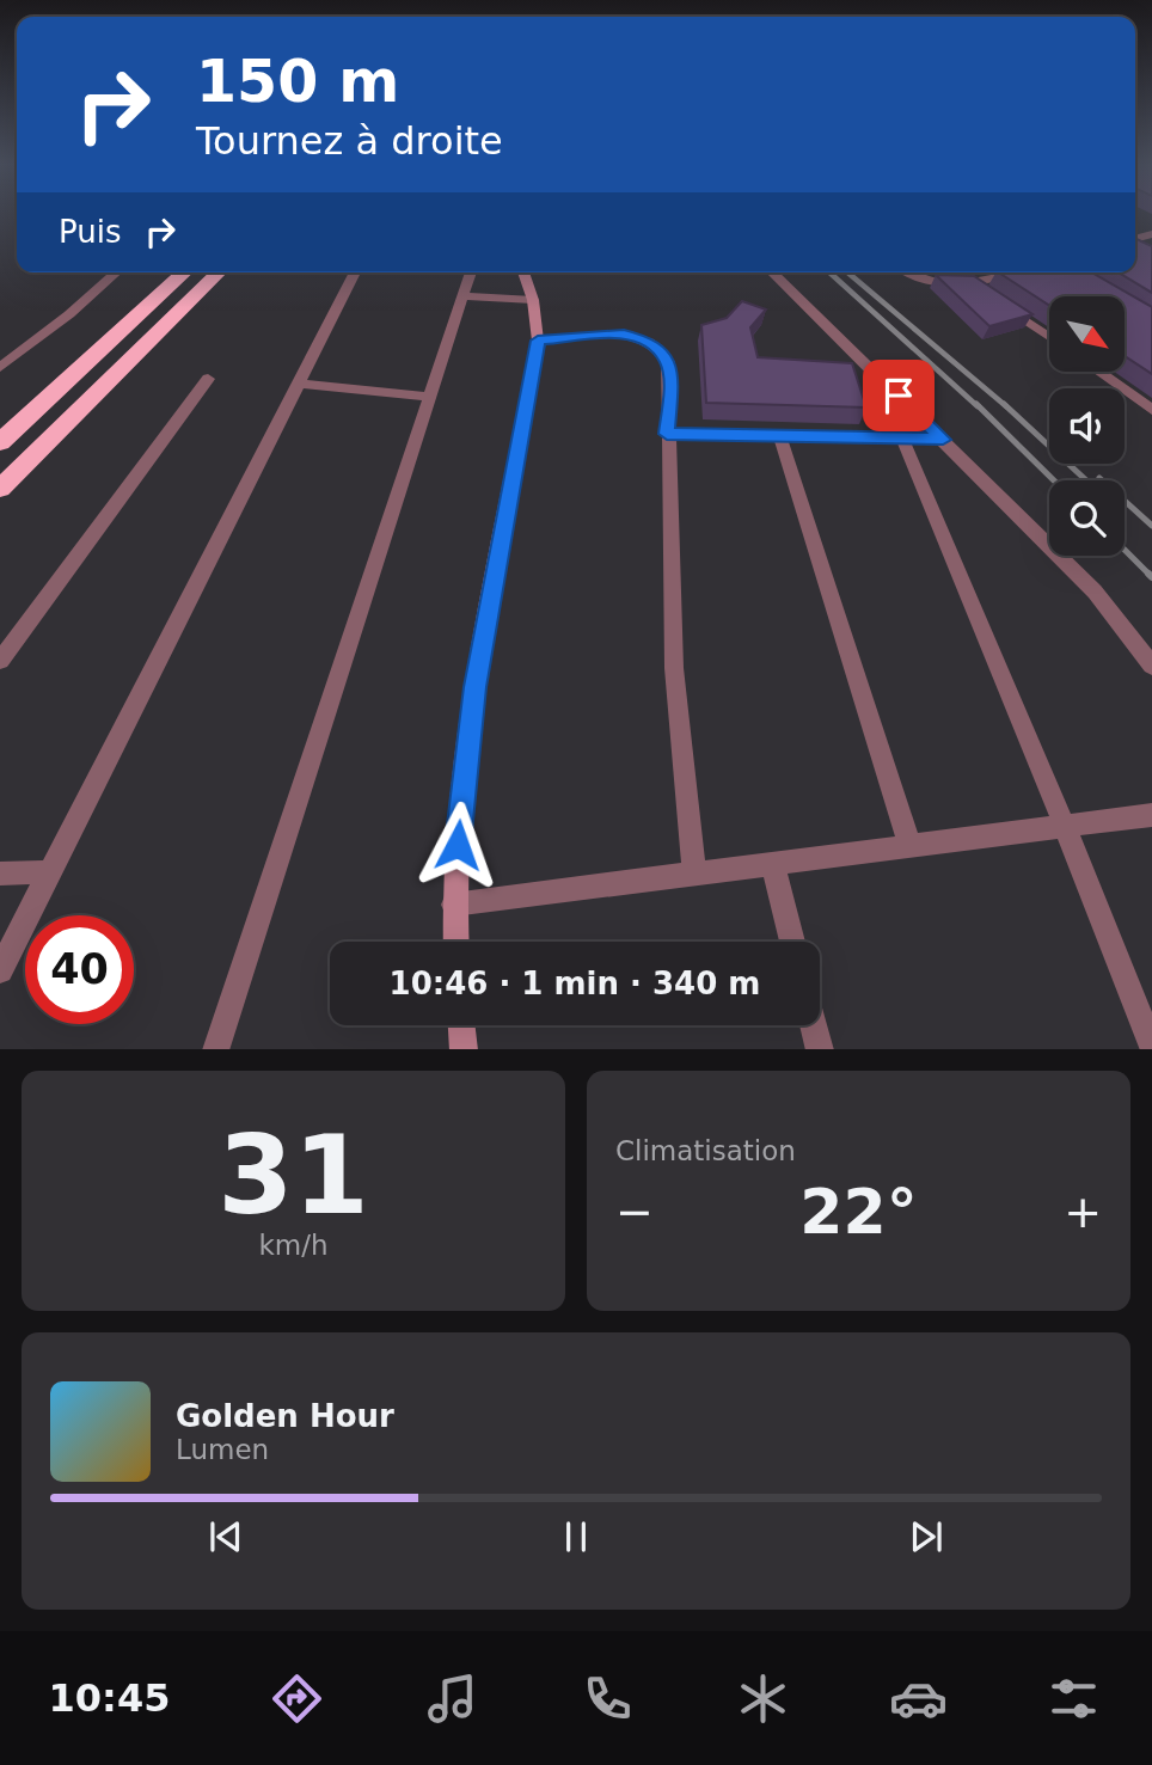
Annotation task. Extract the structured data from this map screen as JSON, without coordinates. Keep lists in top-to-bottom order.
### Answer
{
  "north": "bottom right",
  "page": {
    "turn": ["150 m", "Tournez à droite"],
    "then": "Puis",
    "limit": "40",
    "trip": "10:46 · 1 min · 340 m",
    "tile": [
      ["31", "km/h"],
      "Climatisation"
    ],
    "heat": ["−", "22°", "+"],
    "song": ["Golden Hour", "Lumen"],
    "tabs": "10:45"
  }
}
